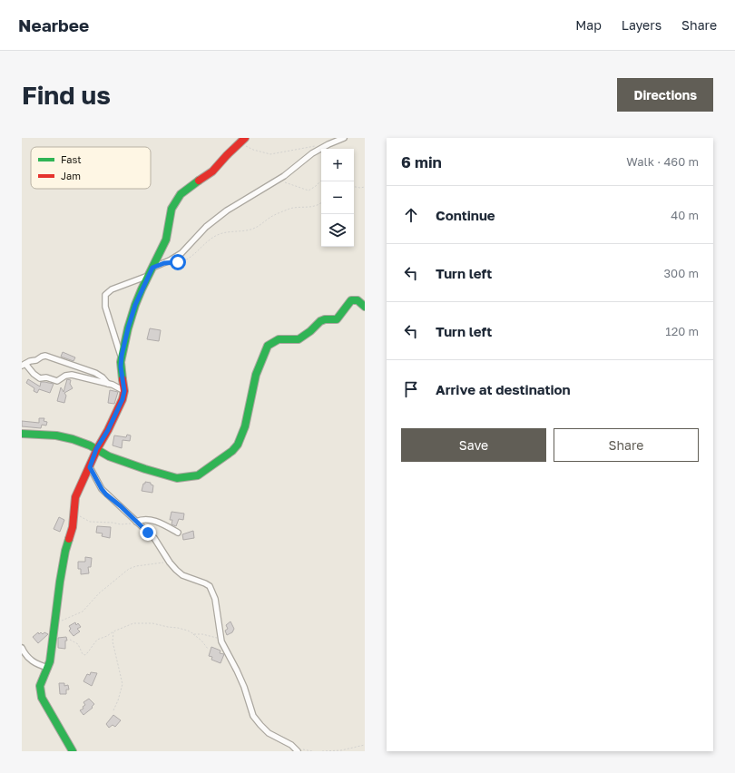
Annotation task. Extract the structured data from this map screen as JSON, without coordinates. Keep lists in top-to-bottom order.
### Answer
{
  "legend": ["Fast", "Jam"],
  "page": {
    "header": "Nearbee",
    "nav": ["Map", "Layers", "Share"],
    "buttons": [
      "Directions",
      ["Save", "Share"]
    ],
    "title": "Find us",
    "heading": ["6 min", "Walk · 460 m"],
    "map_buttons": ["+", "−"],
    "list": [
      ["Continue", "40 m"],
      ["Turn left", "300 m"],
      ["Turn left", "120 m"],
      "Arrive at destination"
    ]
  }
}
